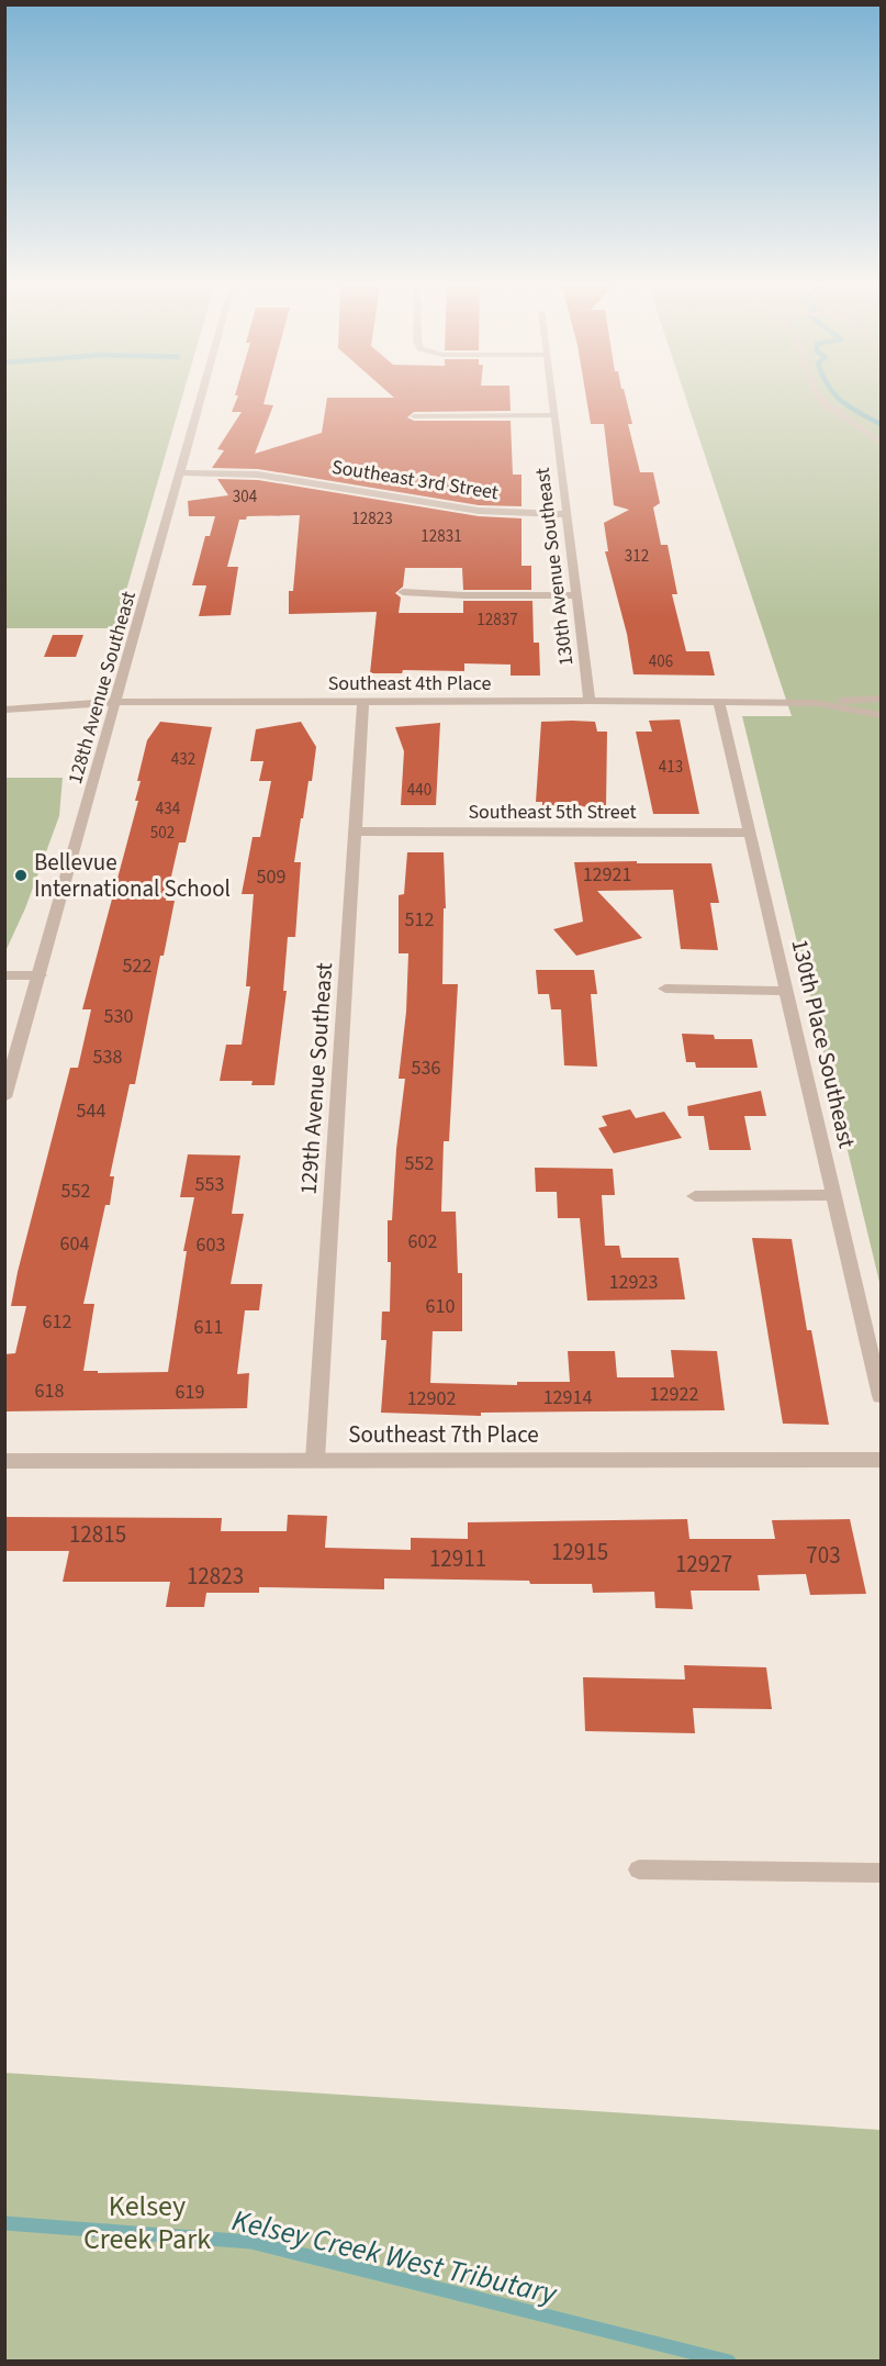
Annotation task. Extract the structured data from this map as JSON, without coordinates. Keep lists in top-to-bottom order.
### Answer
{
  "streets": {
    "street": [
      "Southeast 3rd Street",
      "130th Avenue Southeast",
      "Southeast 4th Place",
      "128th Avenue Southeast",
      "Southeast 5th Street",
      "130th Place Southeast",
      "129th Avenue Southeast",
      "Southeast 7th Place"
    ]
  },
  "crossings": [
    ["Southeast 3rd Street", "130th Avenue Southeast"],
    ["Southeast 3rd Street", "128th Avenue Southeast"],
    ["130th Avenue Southeast", "Southeast 4th Place"],
    ["Southeast 4th Place", "128th Avenue Southeast"],
    ["Southeast 4th Place", "130th Place Southeast"],
    ["Southeast 4th Place", "129th Avenue Southeast"],
    ["Southeast 5th Street", "130th Place Southeast"],
    ["Southeast 5th Street", "129th Avenue Southeast"],
    ["129th Avenue Southeast", "Southeast 7th Place"]
  ],
  "water": ["Kelsey Creek West Tributary"],
  "parks": ["Kelsey Creek Park"],
  "places": ["Bellevue International School"],
  "house_numbers": [
    "304",
    "12823",
    "12831",
    "312",
    "12837",
    "406",
    "432",
    "413",
    "440",
    "434",
    "502",
    "12921",
    "509",
    "512",
    "522",
    "530",
    "538",
    "536",
    "544",
    "552",
    "553",
    "552",
    "602",
    "604",
    "603",
    "12923",
    "610",
    "612",
    "611",
    "618",
    "619",
    "12922",
    "12914",
    "12902",
    "12815",
    "12915",
    "703",
    "12911",
    "12927",
    "12823"
  ]
}
